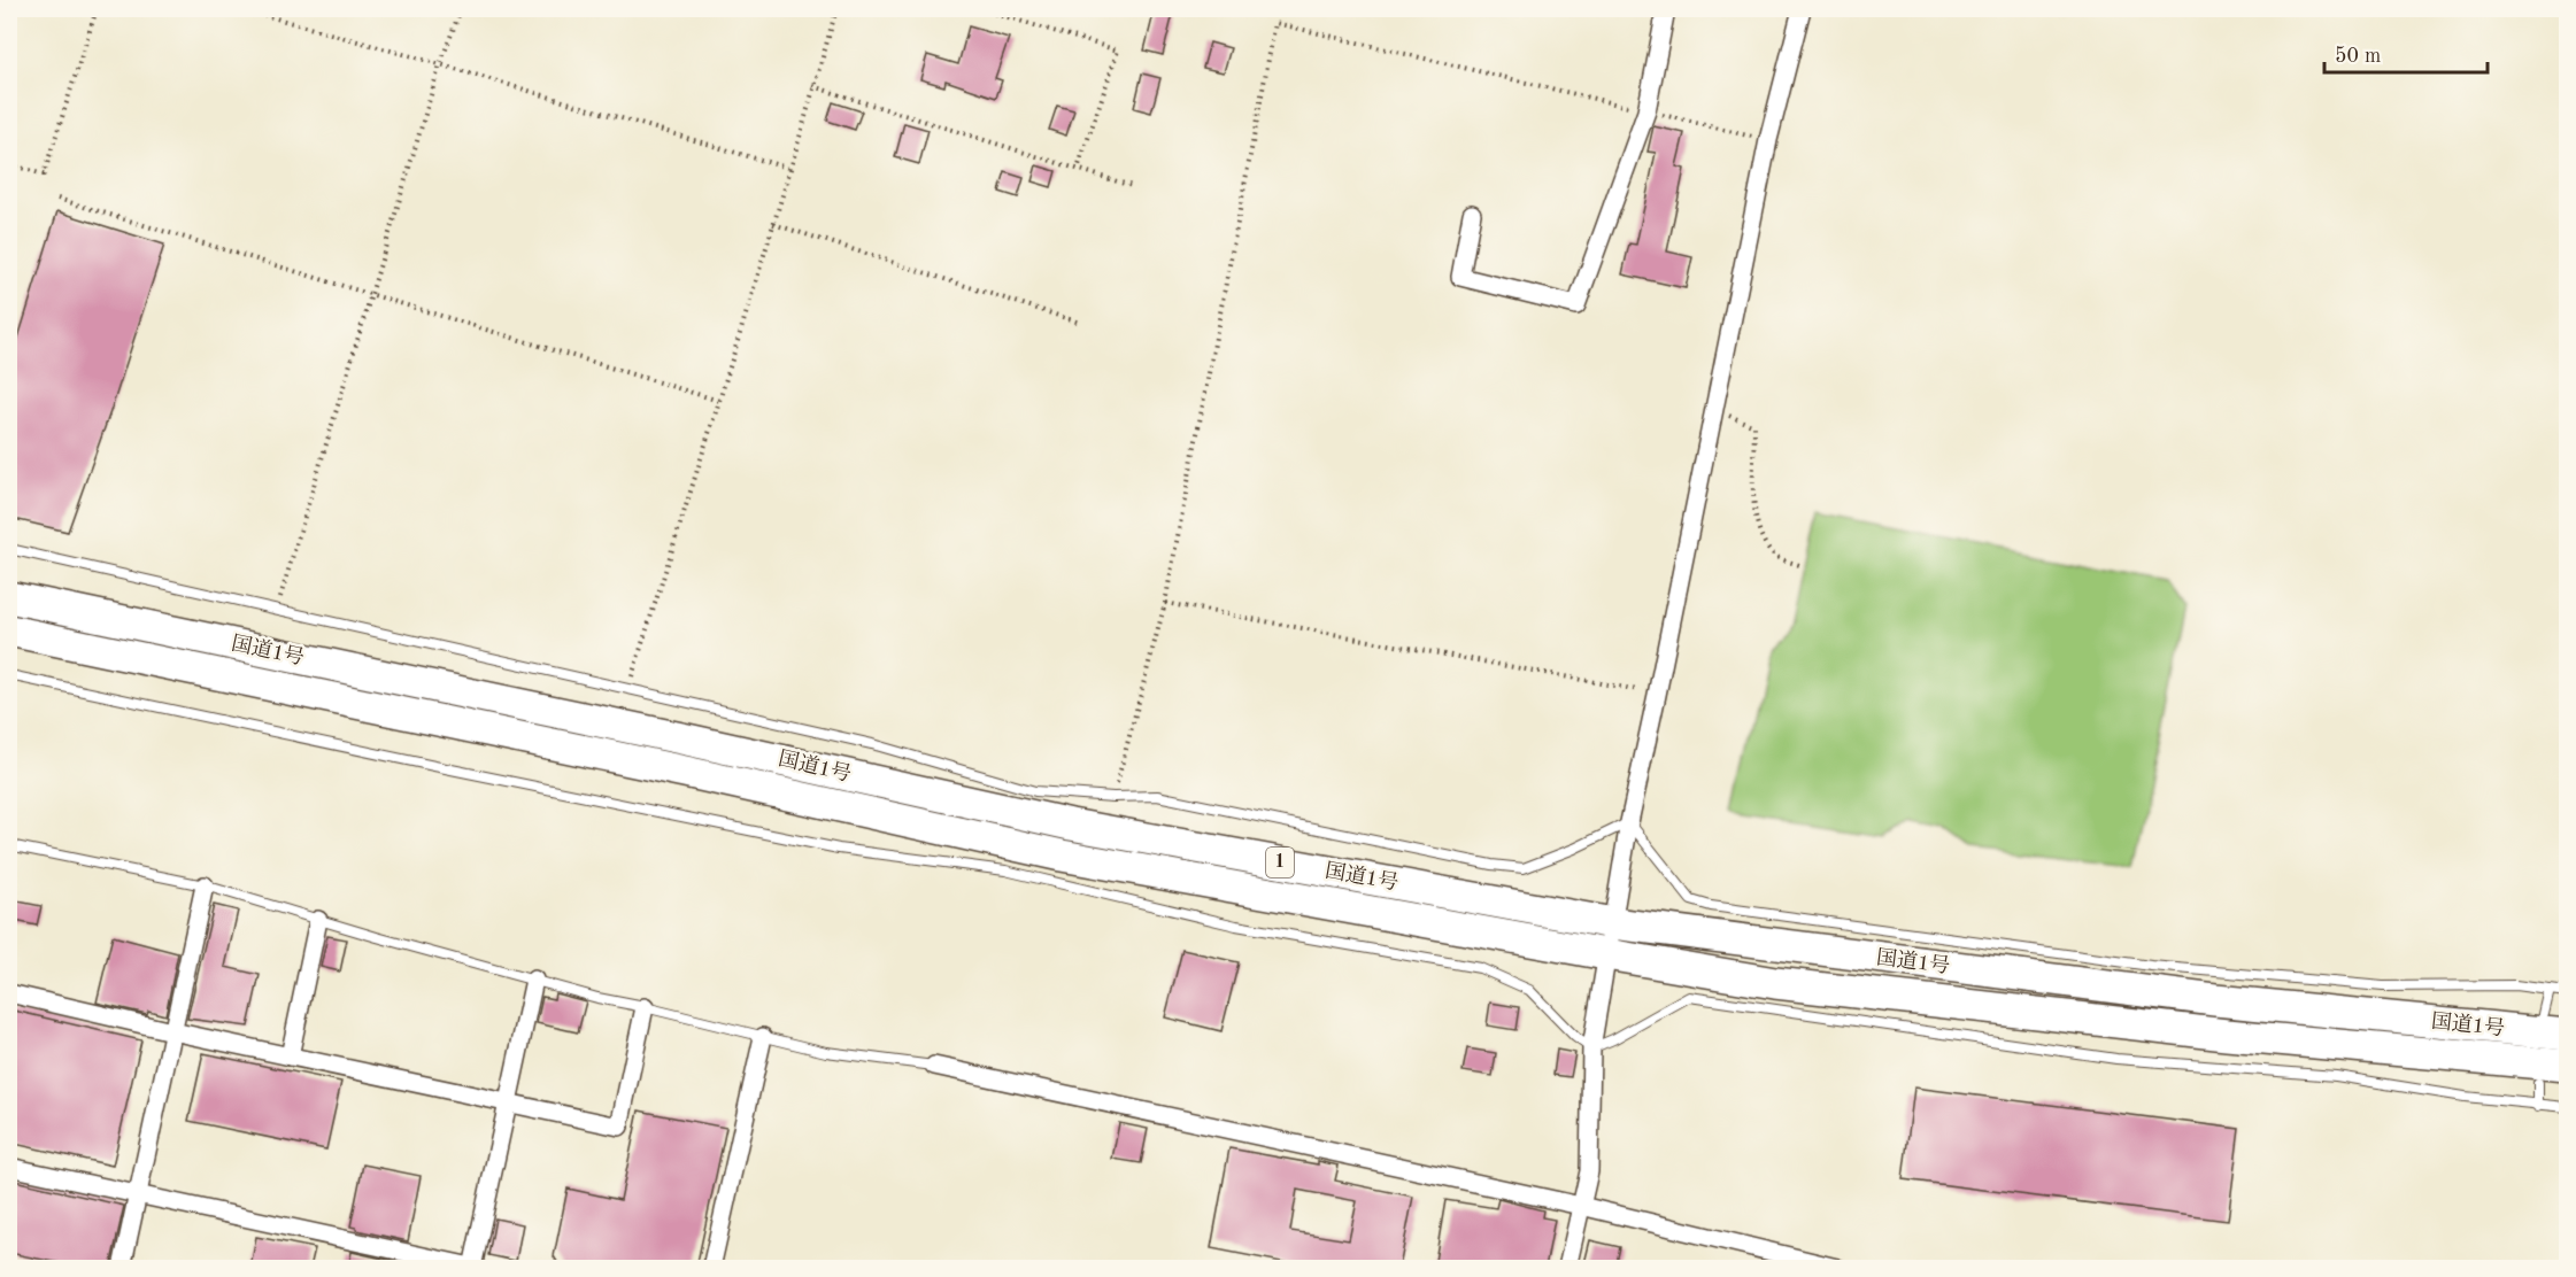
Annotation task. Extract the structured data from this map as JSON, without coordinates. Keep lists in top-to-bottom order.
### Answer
{
  "streets": {
    "highway": ["国道1号", "1"]
  },
  "scale_bar": "50 m"
}
